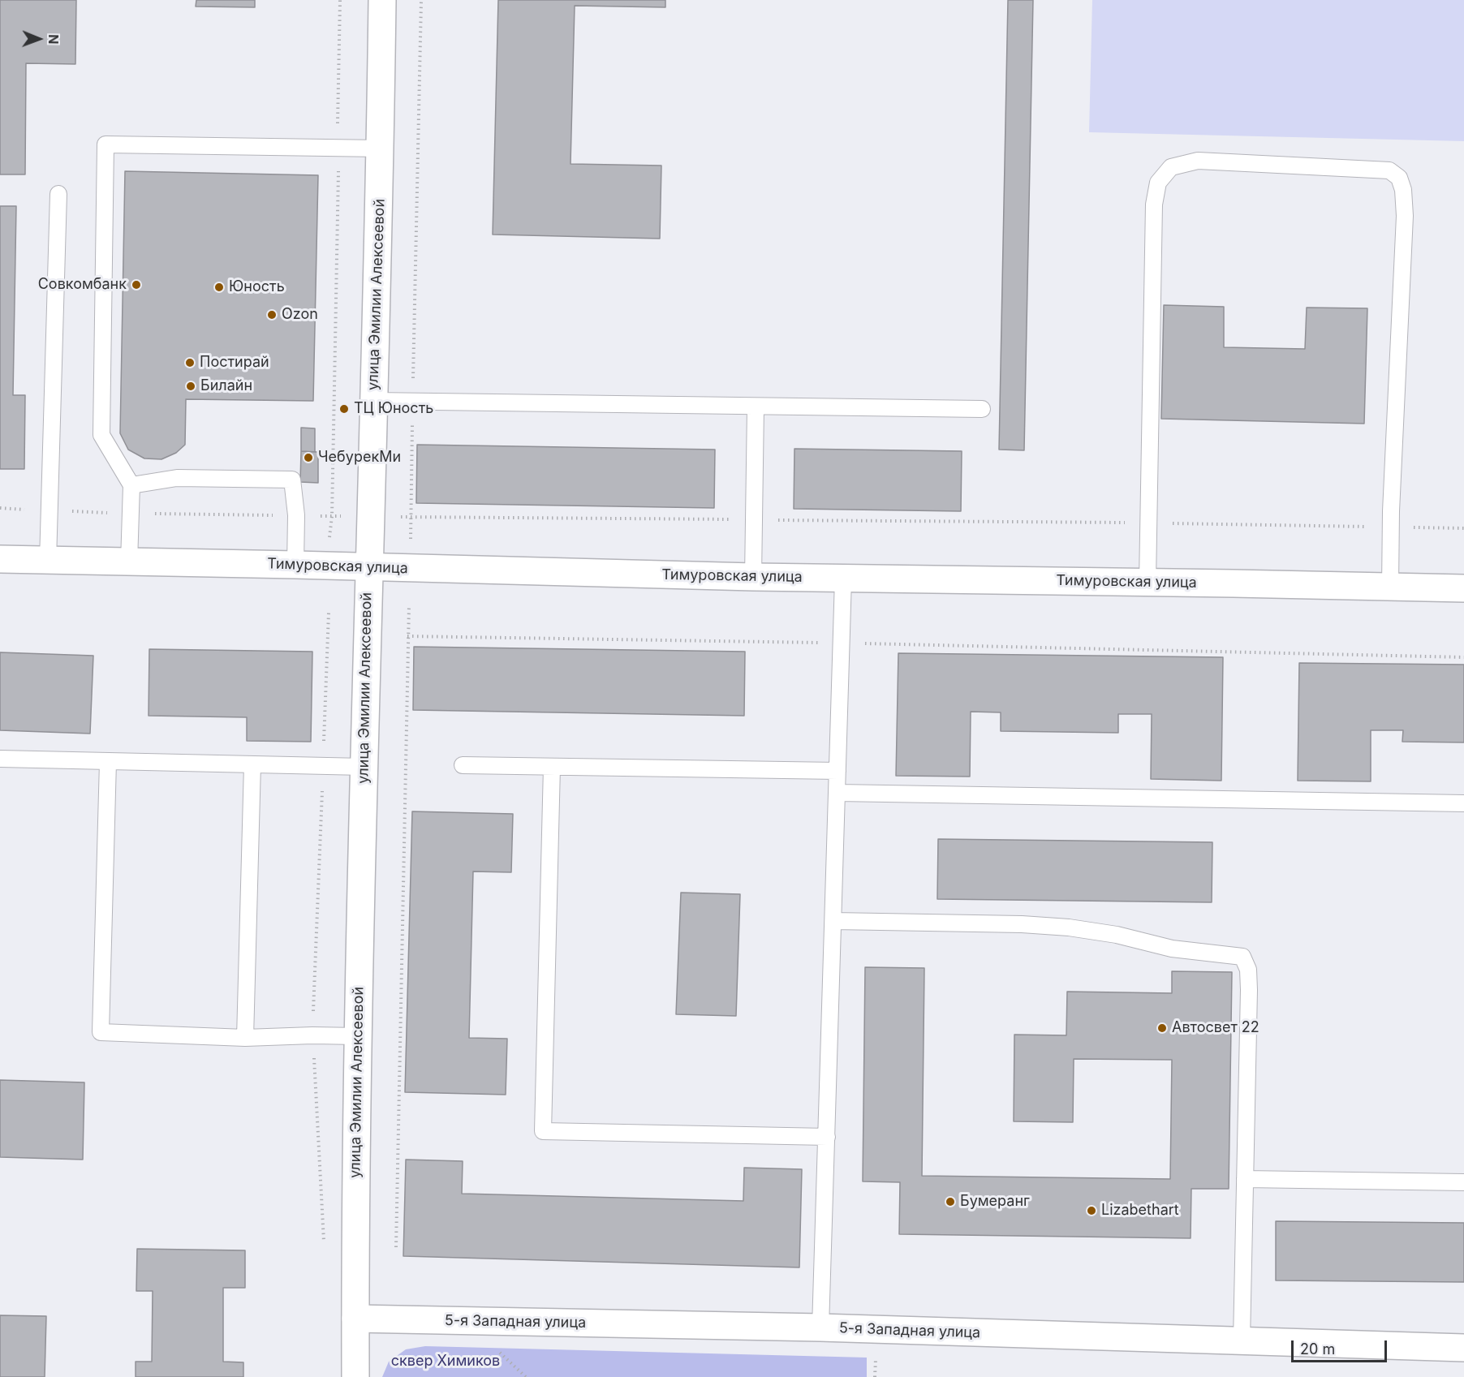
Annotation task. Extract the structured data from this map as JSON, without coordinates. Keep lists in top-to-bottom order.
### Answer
{
  "streets": {
    "street": ["улица Эмилии Алексеевой", "Тимуровская улица", "5-я Западная улица"]
  },
  "crossings": [
    ["улица Эмилии Алексеевой", "Тимуровская улица"],
    ["улица Эмилии Алексеевой", "5-я Западная улица"]
  ],
  "parks": ["сквер Химиков"],
  "places": [
    "Совкомбанк",
    "Юность",
    "Ozon",
    "Постирай",
    "Билайн",
    "ТЦ Юность",
    "ЧебурекМи",
    "Автосвет 22",
    "Бумеранг",
    "Lizabethart"
  ],
  "scale_bar": "20 m",
  "north": "right"
}
